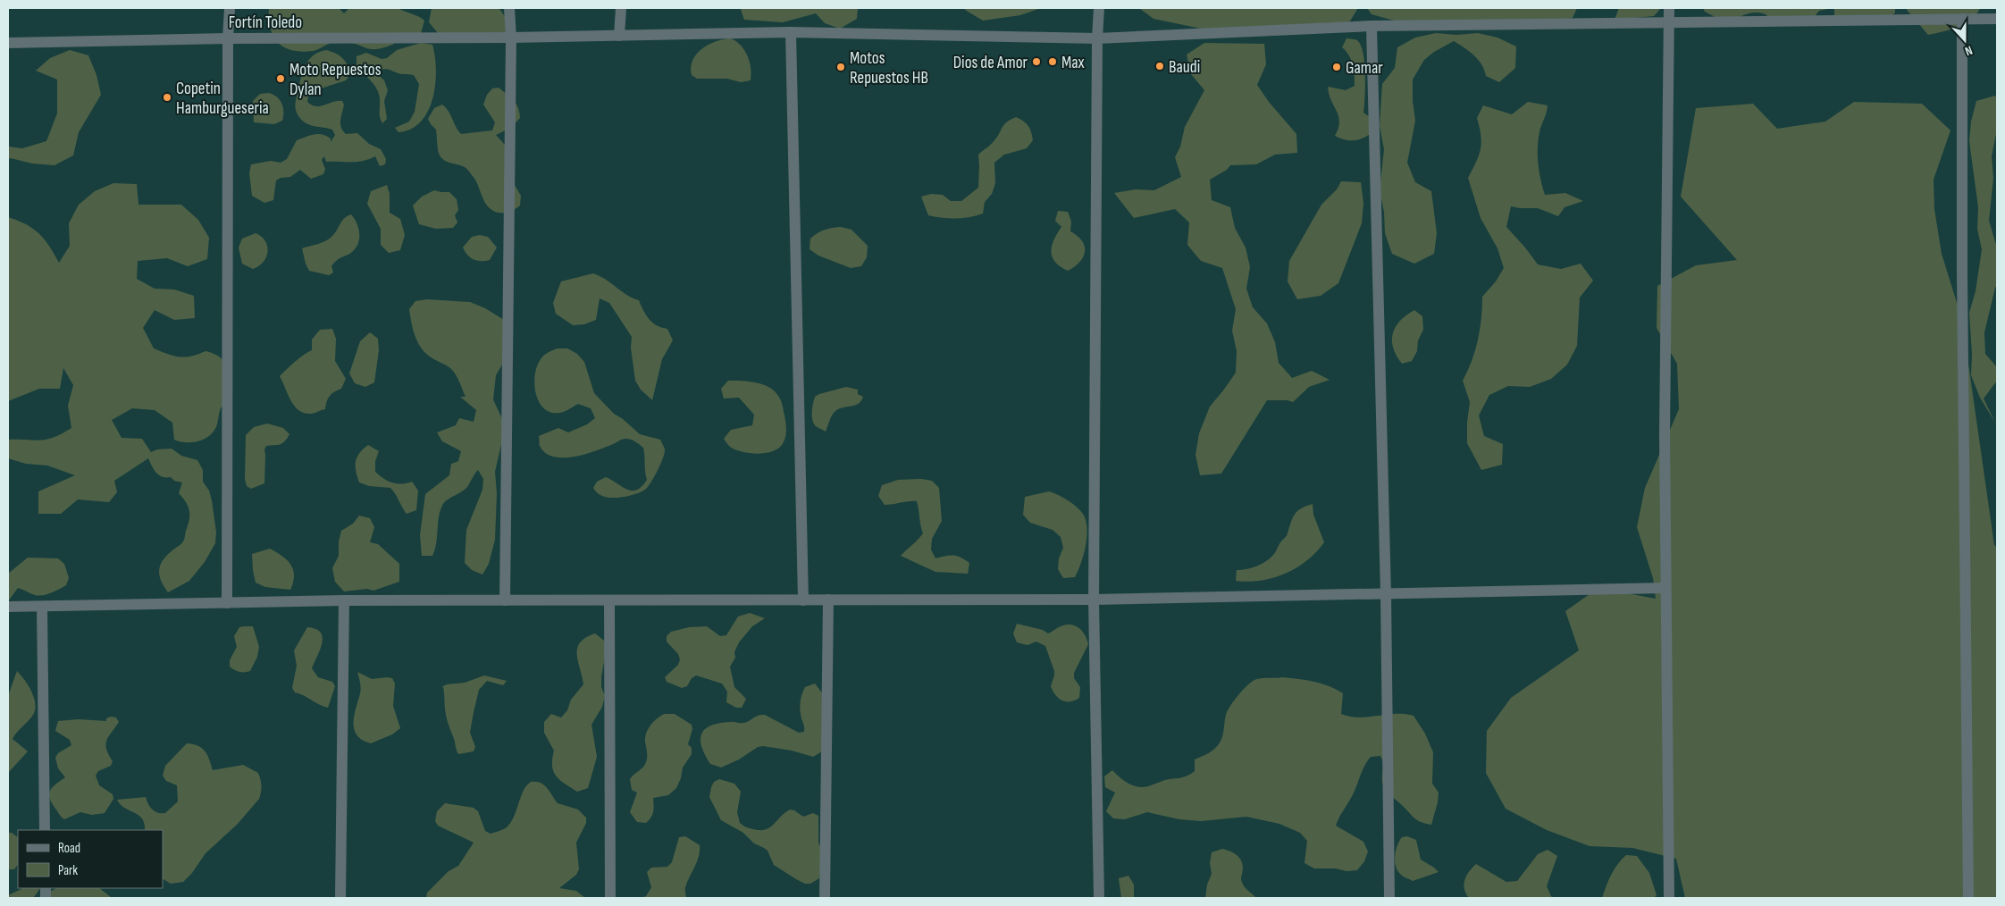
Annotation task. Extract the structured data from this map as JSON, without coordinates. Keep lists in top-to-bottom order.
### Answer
{
  "streets": {
    "street": ["Fortín Toledo"]
  },
  "places": [
    "Dios de Amor",
    "Max",
    "Baudi",
    "Motos Repuestos HB",
    "Gamar",
    "Moto Repuestos Dylan",
    "Copetin Hamburgueseria"
  ],
  "legend": ["Road", "Park"],
  "north": "bottom"
}
